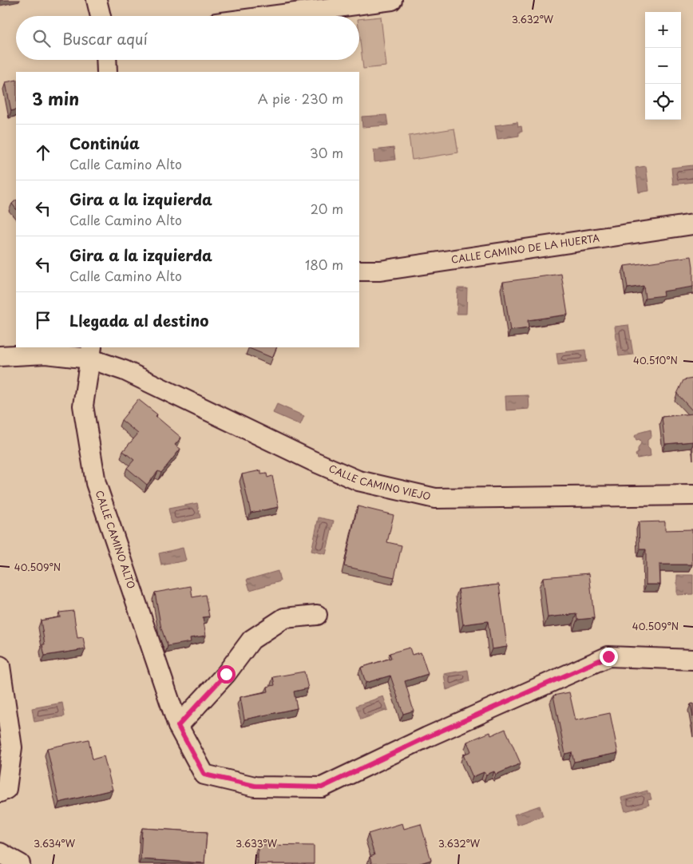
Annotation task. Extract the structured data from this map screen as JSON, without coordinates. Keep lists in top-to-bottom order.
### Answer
{
  "streets": {
    "street": ["CALLE CAMINO DE LA HUERTA", "CALLE CAMINO VIEJO", "CALLE CAMINO ALTO"]
  },
  "crossings": [
    ["CALLE CAMINO VIEJO", "CALLE CAMINO ALTO"]
  ],
  "page": {
    "map_buttons": ["+", "−"],
    "search": "Buscar aquí",
    "heading": ["3 min", "A pie · 230 m"],
    "list": [
      ["Continúa", "Calle Camino Alto", "30 m"],
      ["Gira a la izquierda", "Calle Camino Alto", "20 m"],
      ["Gira a la izquierda", "Calle Camino Alto", "180 m"],
      "Llegada al destino"
    ]
  },
  "coordinates": [
    "3.632°W",
    "40.510°N",
    "40.509°N",
    "3.634°W",
    "3.633°W"
  ]
}
